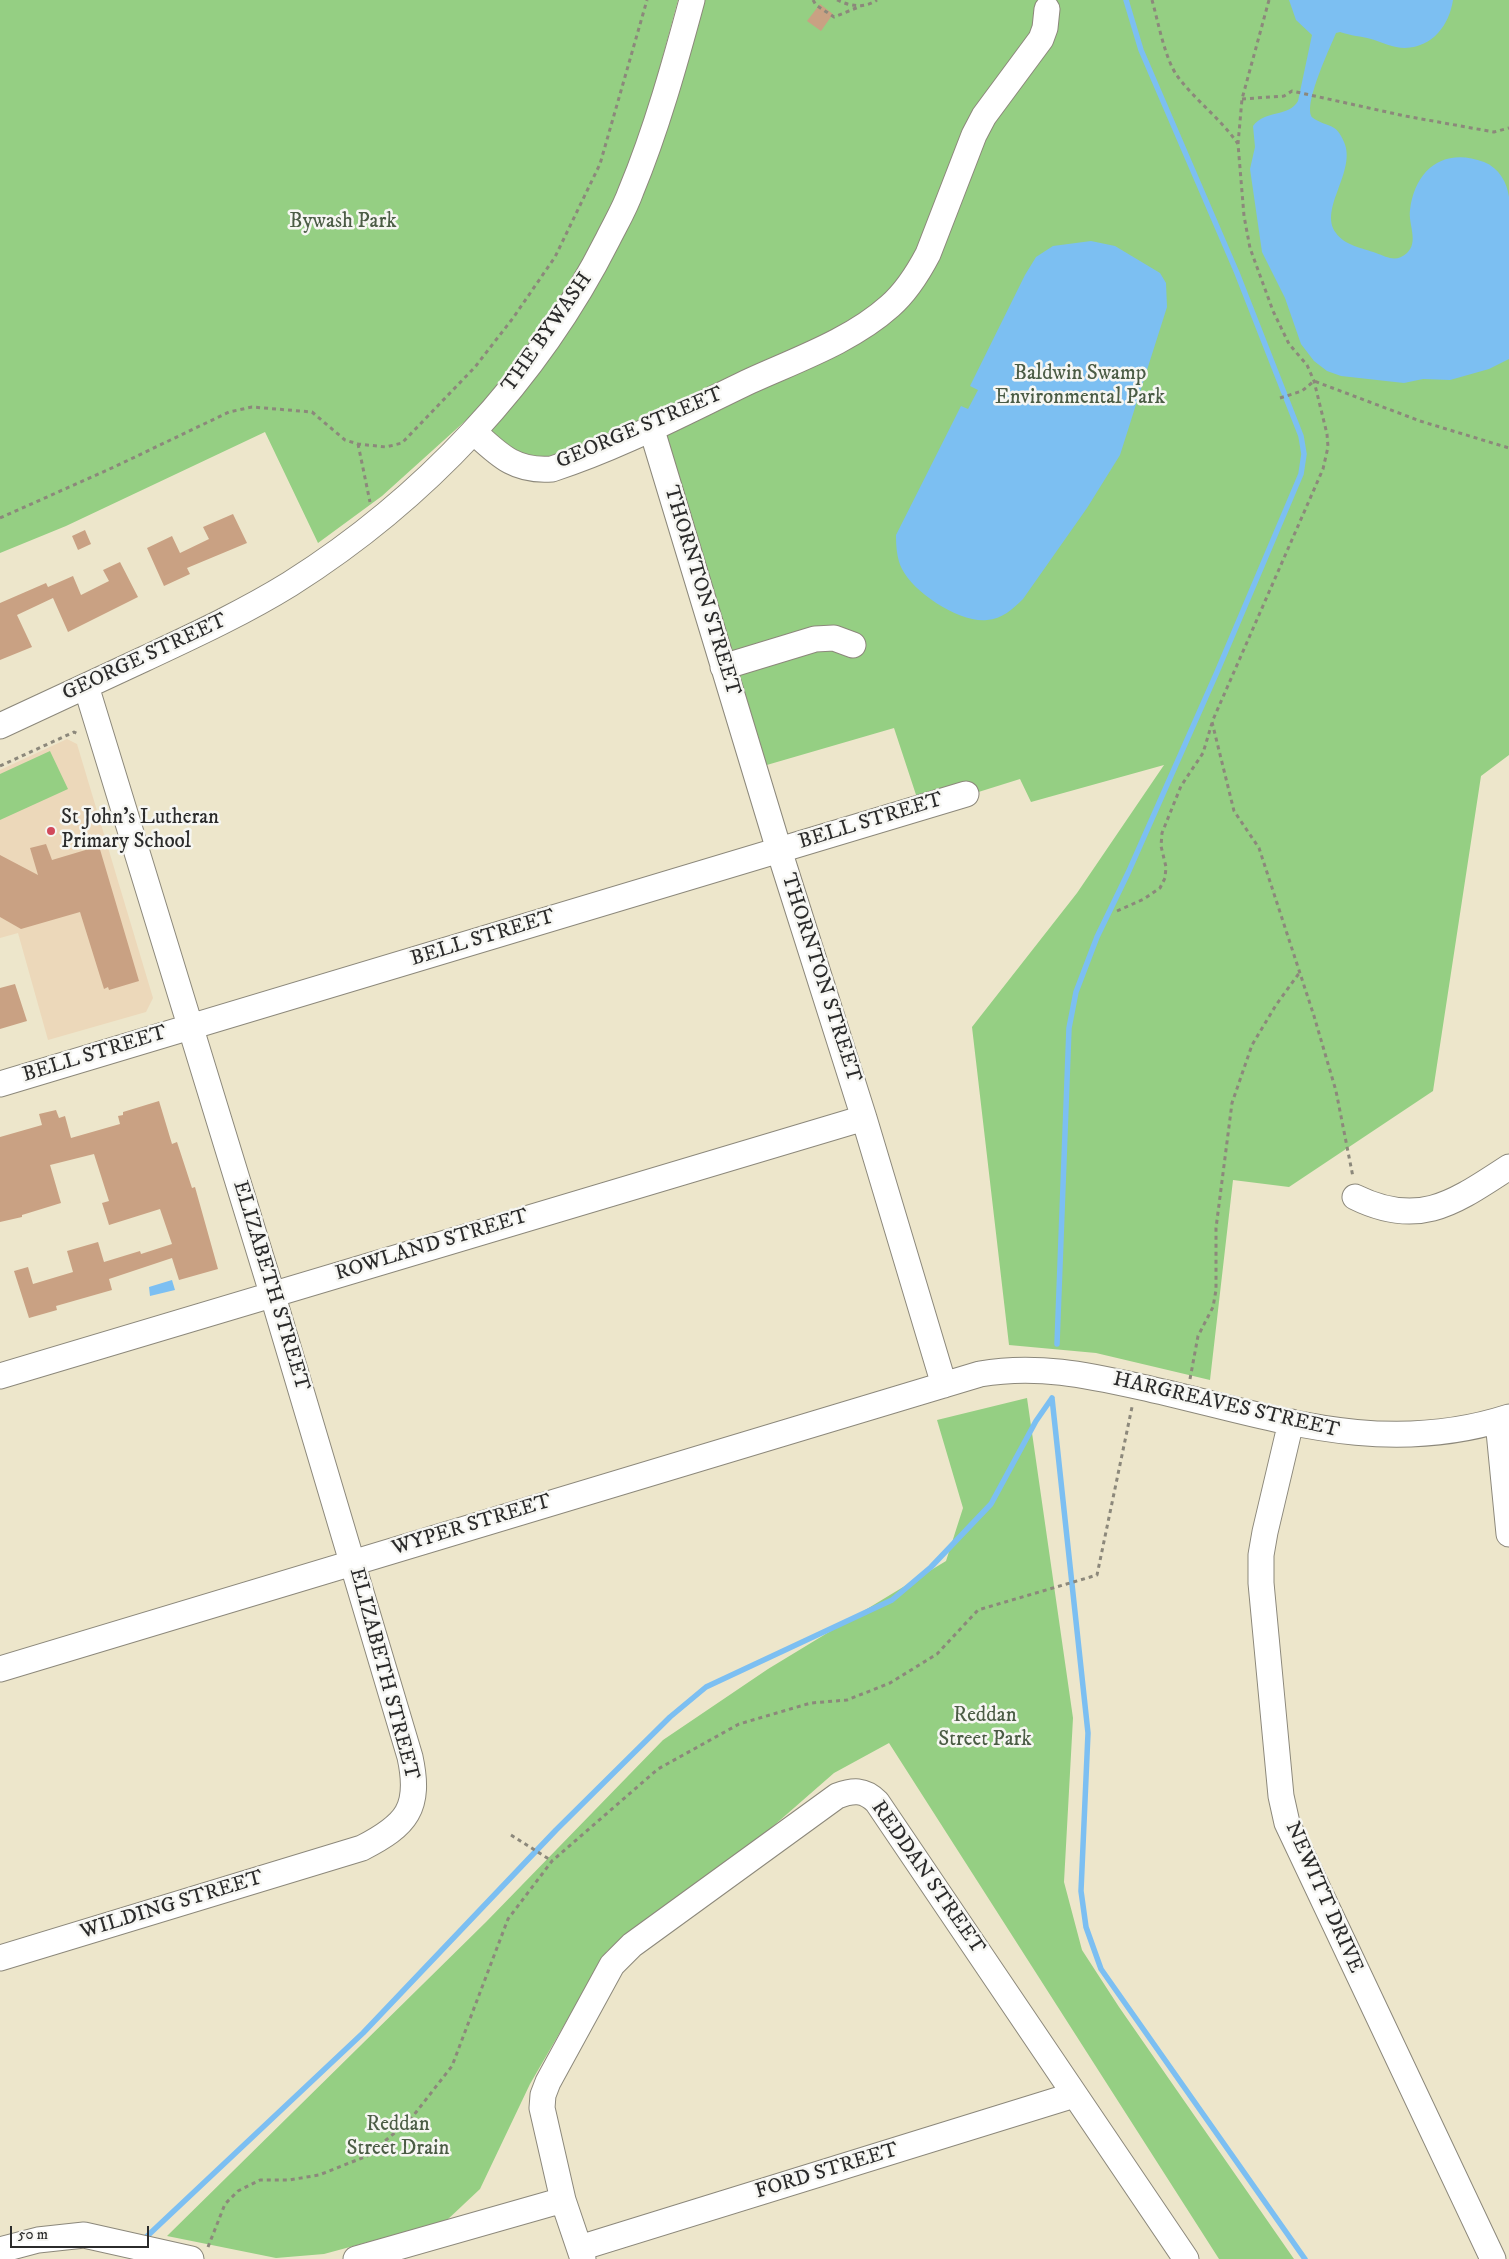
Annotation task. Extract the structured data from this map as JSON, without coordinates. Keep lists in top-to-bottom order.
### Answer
{
  "streets": {
    "street": [
      "THE BYWASH",
      "GEORGE STREET",
      "THORNTON STREET",
      "BELL STREET",
      "ROWLAND STREET",
      "ELIZABETH STREET",
      "HARGREAVES STREET",
      "WYPER STREET",
      "REDDAN STREET",
      "NEWITT DRIVE",
      "WILDING STREET",
      "FORD STREET"
    ]
  },
  "crossings": [
    ["THE BYWASH", "GEORGE STREET"],
    ["GEORGE STREET", "THORNTON STREET"],
    ["GEORGE STREET", "ELIZABETH STREET"],
    ["THORNTON STREET", "BELL STREET"],
    ["THORNTON STREET", "ROWLAND STREET"],
    ["THORNTON STREET", "HARGREAVES STREET"],
    ["THORNTON STREET", "WYPER STREET"],
    ["BELL STREET", "ELIZABETH STREET"],
    ["ROWLAND STREET", "ELIZABETH STREET"],
    ["ELIZABETH STREET", "WYPER STREET"],
    ["ELIZABETH STREET", "WILDING STREET"],
    ["HARGREAVES STREET", "WYPER STREET"],
    ["HARGREAVES STREET", "NEWITT DRIVE"],
    ["REDDAN STREET", "FORD STREET"]
  ],
  "parks": [
    "Bywash Park",
    "Baldwin Swamp Environmental Park",
    "Reddan Street Park",
    "Reddan Street Drain"
  ],
  "places": ["St John's Lutheran Primary School"],
  "scale_bar": "50 m"
}
